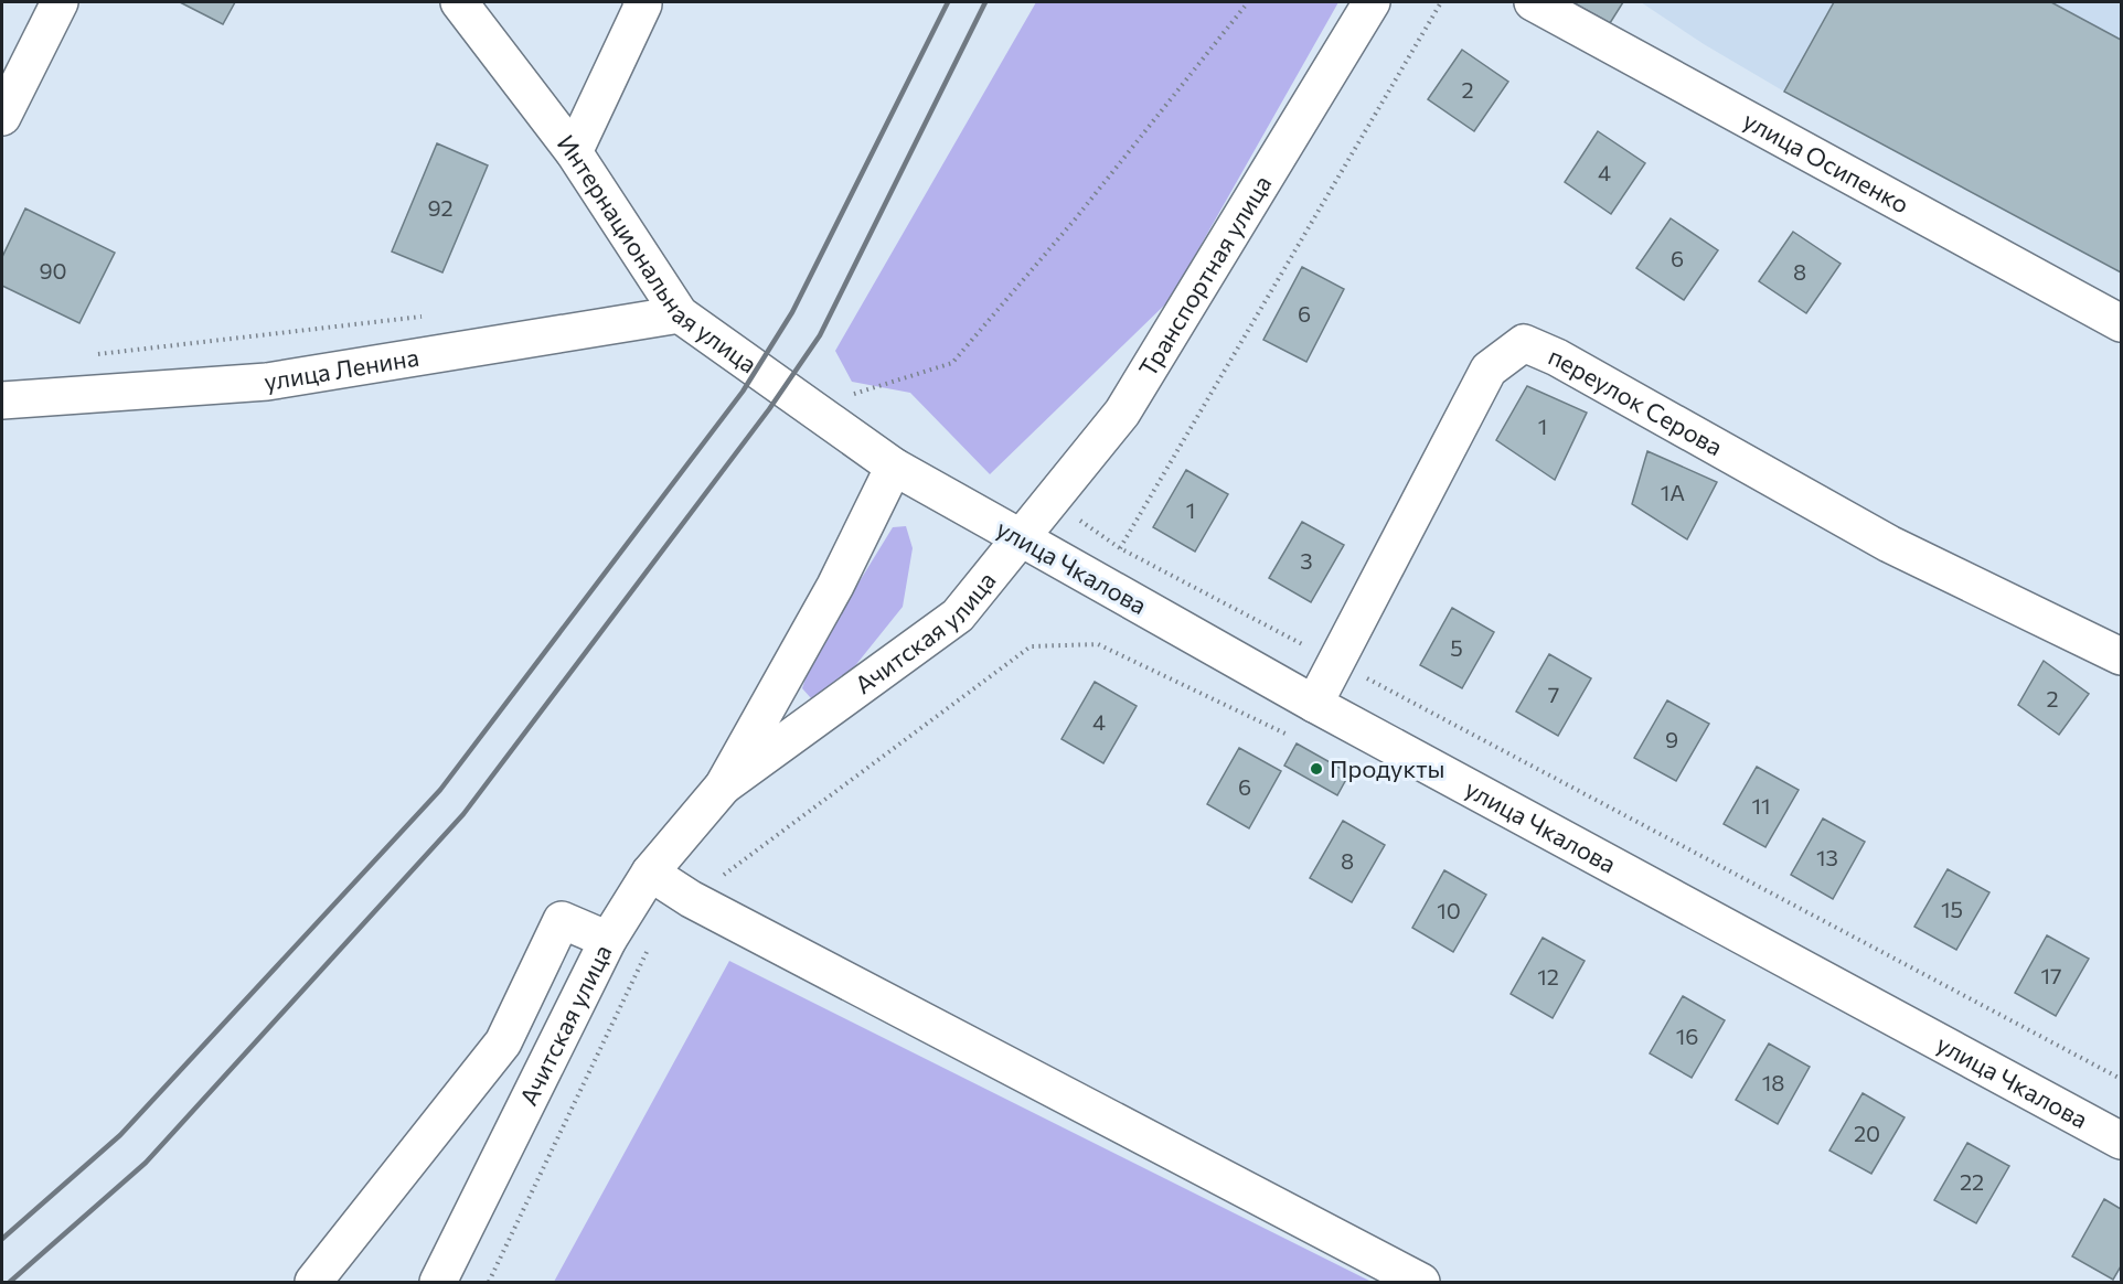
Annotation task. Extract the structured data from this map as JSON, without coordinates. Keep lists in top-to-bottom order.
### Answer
{
  "streets": {
    "main road": [
      "улица Осипенко",
      "Интернациональная улица",
      "Транспортная улица",
      "улица Ленина",
      "переулок Серова",
      "улица Чкалова",
      "Ачитская улица"
    ]
  },
  "crossings": [
    ["Интернациональная улица", "улица Ленина"],
    ["Интернациональная улица", "улица Чкалова"],
    ["Интернациональная улица", "Ачитская улица"],
    ["Транспортная улица", "улица Чкалова"],
    ["Транспортная улица", "Ачитская улица"],
    ["переулок Серова", "улица Чкалова"],
    ["улица Чкалова", "Ачитская улица"]
  ],
  "places": ["Продукты"],
  "house_numbers": [
    "2",
    "4",
    "92",
    "6",
    "90",
    "8",
    "6",
    "1",
    "1А",
    "1",
    "3",
    "5",
    "7",
    "2",
    "4",
    "9",
    "6",
    "11",
    "13",
    "8",
    "15",
    "10",
    "17",
    "12",
    "16",
    "18",
    "20",
    "22"
  ]
}
